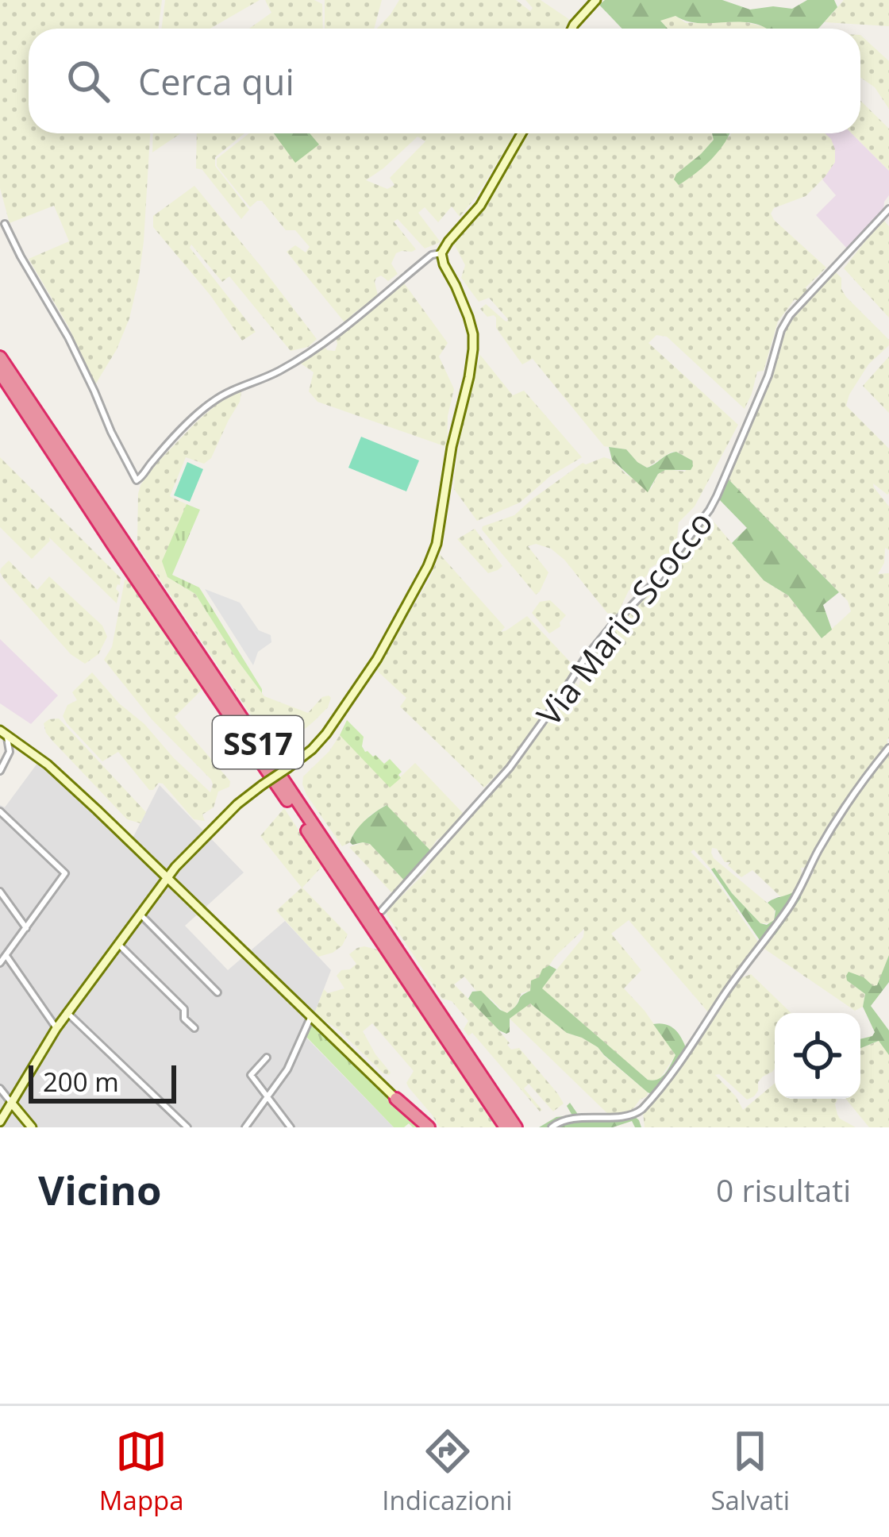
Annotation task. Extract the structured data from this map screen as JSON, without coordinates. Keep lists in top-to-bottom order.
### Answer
{
  "streets": {
    "highway": ["SS17"],
    "street": ["Via Mario Scocco"]
  },
  "scale_bar": "200 m",
  "page": {
    "search": "Cerca qui",
    "scale": "200 m",
    "heading": ["Vicino", "0 risultati"],
    "nav": ["Mappa", "Indicazioni", "Salvati"]
  }
}
